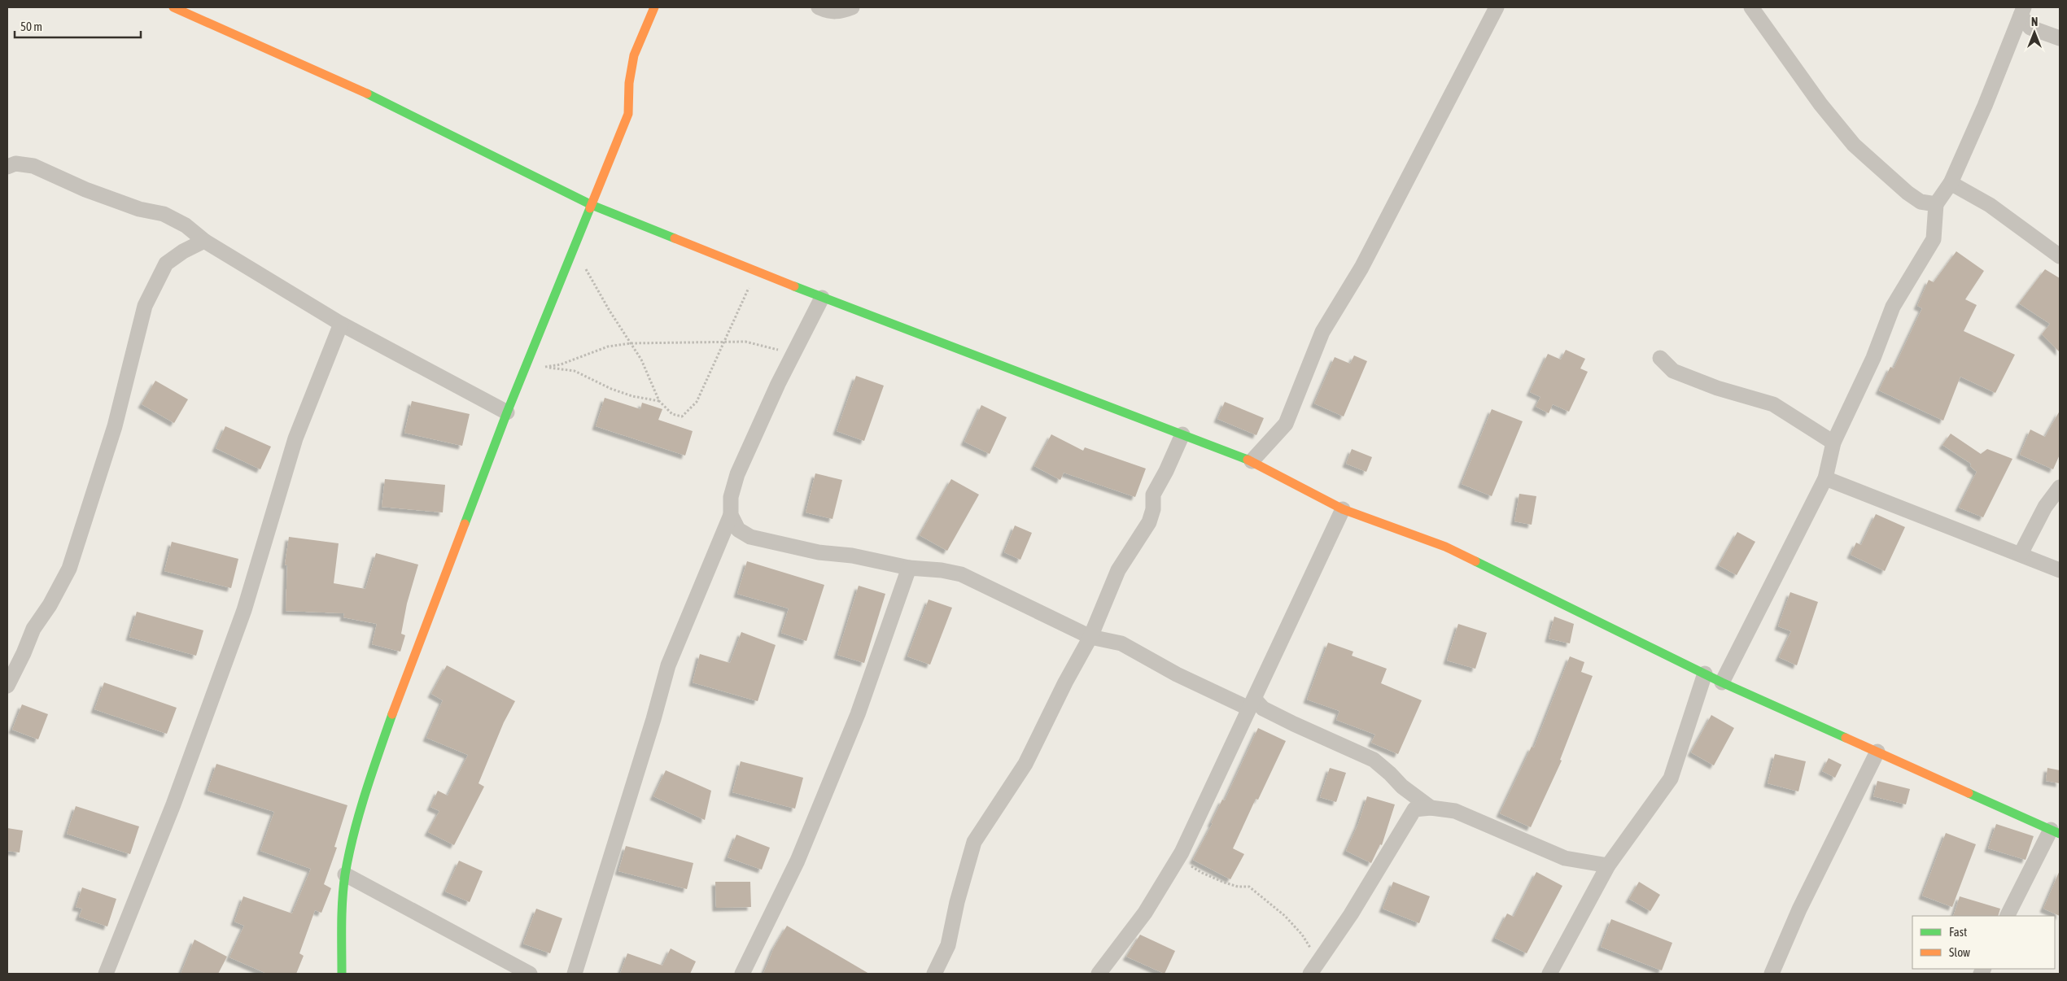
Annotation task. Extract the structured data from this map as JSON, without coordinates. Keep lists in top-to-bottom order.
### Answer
{
  "legend": ["Fast", "Slow"],
  "scale_bar": "50 m",
  "north": "top"
}
